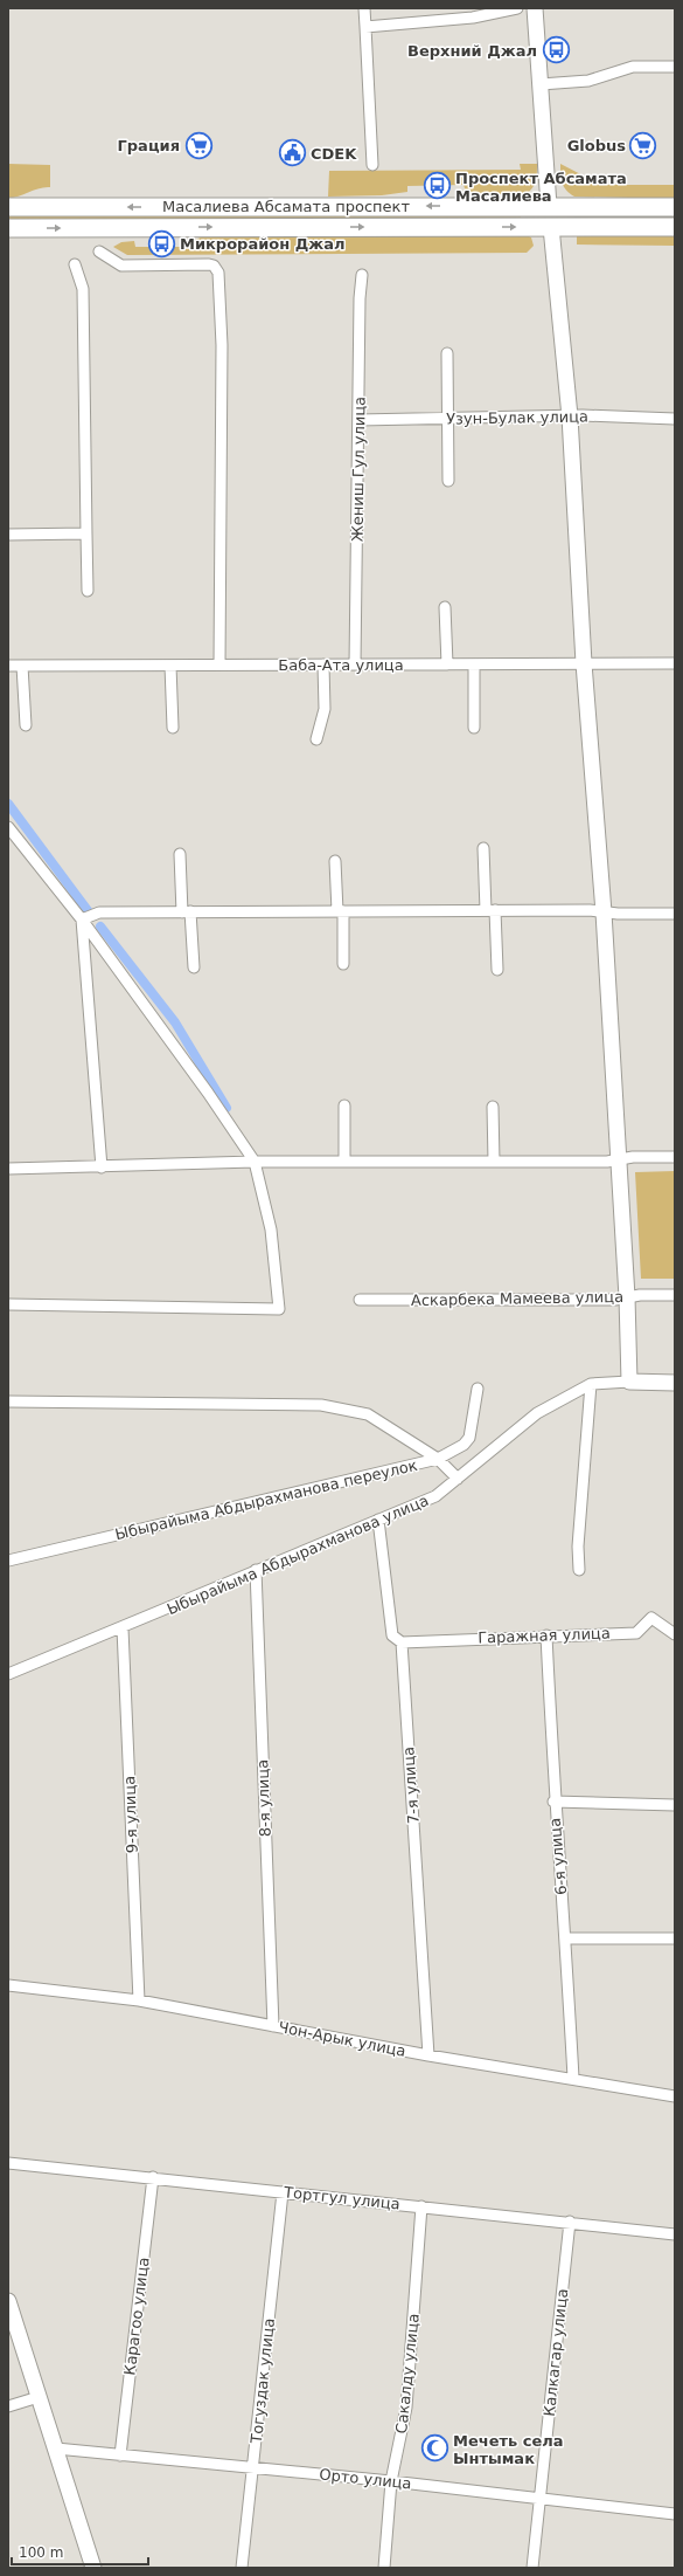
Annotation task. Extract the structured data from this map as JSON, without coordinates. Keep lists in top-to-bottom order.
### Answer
{
  "streets": {
    "main road": ["Масалиева Абсамата проспект"],
    "street": [
      "Узун-Булак улица",
      "Жениш Гул улица",
      "Баба-Ата улица",
      "Аскарбека Мамеева улица",
      "Ыбырайыма Абдырахманова переулок",
      "Ыбырайыма Абдырахманова улица",
      "Гаражная улица",
      "7-я улица",
      "8-я улица",
      "9-я улица",
      "6-я улица",
      "Чон-Арык улица",
      "Тортгул улица",
      "Карагоо улица",
      "Калкагар улица",
      "Сакалду улица",
      "Тогуздак улица",
      "Орто улица"
    ]
  },
  "crossings": [
    ["Узун-Булак улица", "Жениш Гул улица"],
    ["Жениш Гул улица", "Баба-Ата улица"],
    ["Ыбырайыма Абдырахманова улица", "7-я улица"],
    ["Ыбырайыма Абдырахманова улица", "8-я улица"],
    ["Ыбырайыма Абдырахманова улица", "9-я улица"],
    ["Гаражная улица", "7-я улица"],
    ["Гаражная улица", "6-я улица"],
    ["7-я улица", "Чон-Арык улица"],
    ["8-я улица", "Чон-Арык улица"],
    ["9-я улица", "Чон-Арык улица"],
    ["6-я улица", "Чон-Арык улица"],
    ["Тортгул улица", "Карагоо улица"],
    ["Тортгул улица", "Калкагар улица"],
    ["Тортгул улица", "Сакалду улица"],
    ["Тортгул улица", "Тогуздак улица"],
    ["Карагоо улица", "Орто улица"],
    ["Калкагар улица", "Орто улица"],
    ["Сакалду улица", "Орто улица"],
    ["Тогуздак улица", "Орто улица"]
  ],
  "places": {
    "bus stop": ["Верхний Джал", "Проспект Абсамата Масалиева", "Микрорайон Джал"],
    "supermarket": ["Грация", "Globus"],
    "public building": ["CDEK"],
    "mosque": ["Мечеть села Ынтымак"]
  },
  "scale_bar": "100 m"
}
